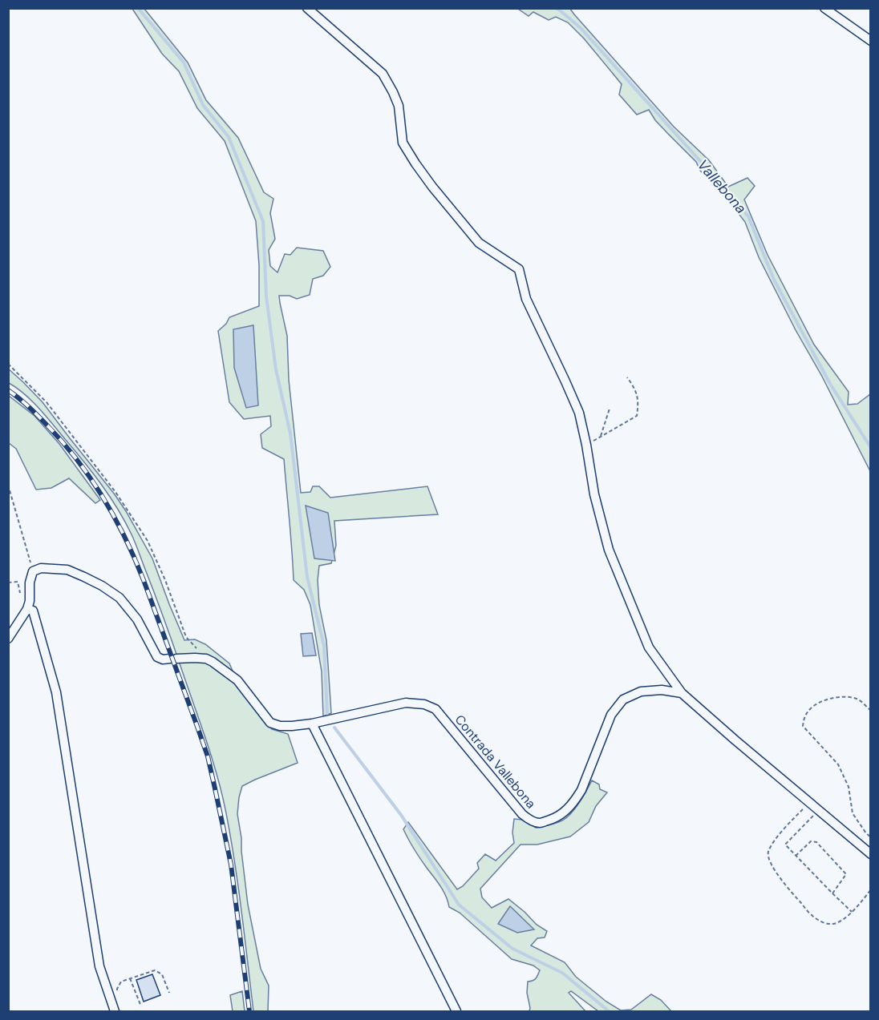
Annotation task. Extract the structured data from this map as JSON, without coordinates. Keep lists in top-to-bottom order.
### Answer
{
  "streets": {
    "street": ["Contrada Vallebona"]
  },
  "water": ["Vallebona"]
}
